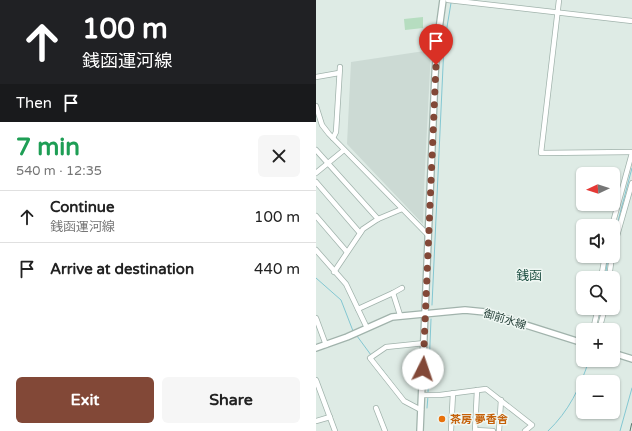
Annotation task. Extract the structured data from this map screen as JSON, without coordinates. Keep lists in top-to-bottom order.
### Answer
{
  "streets": {
    "street": ["御前水線"]
  },
  "districts": ["銭函"],
  "places": ["茶房 夢香舎"],
  "north": "left",
  "page": {
    "turn": ["100 m", "銭函運河線"],
    "then": "Then",
    "heading": ["7 min", "540 m · 12:35"],
    "map_buttons": ["+", "−"],
    "list": [
      {
        "name": "Continue",
        "note": "銭函運河線",
        "value": "100 m"
      },
      {
        "name": "Arrive at destination",
        "value": "440 m"
      }
    ],
    "buttons": ["Exit", "Share"]
  }
}
